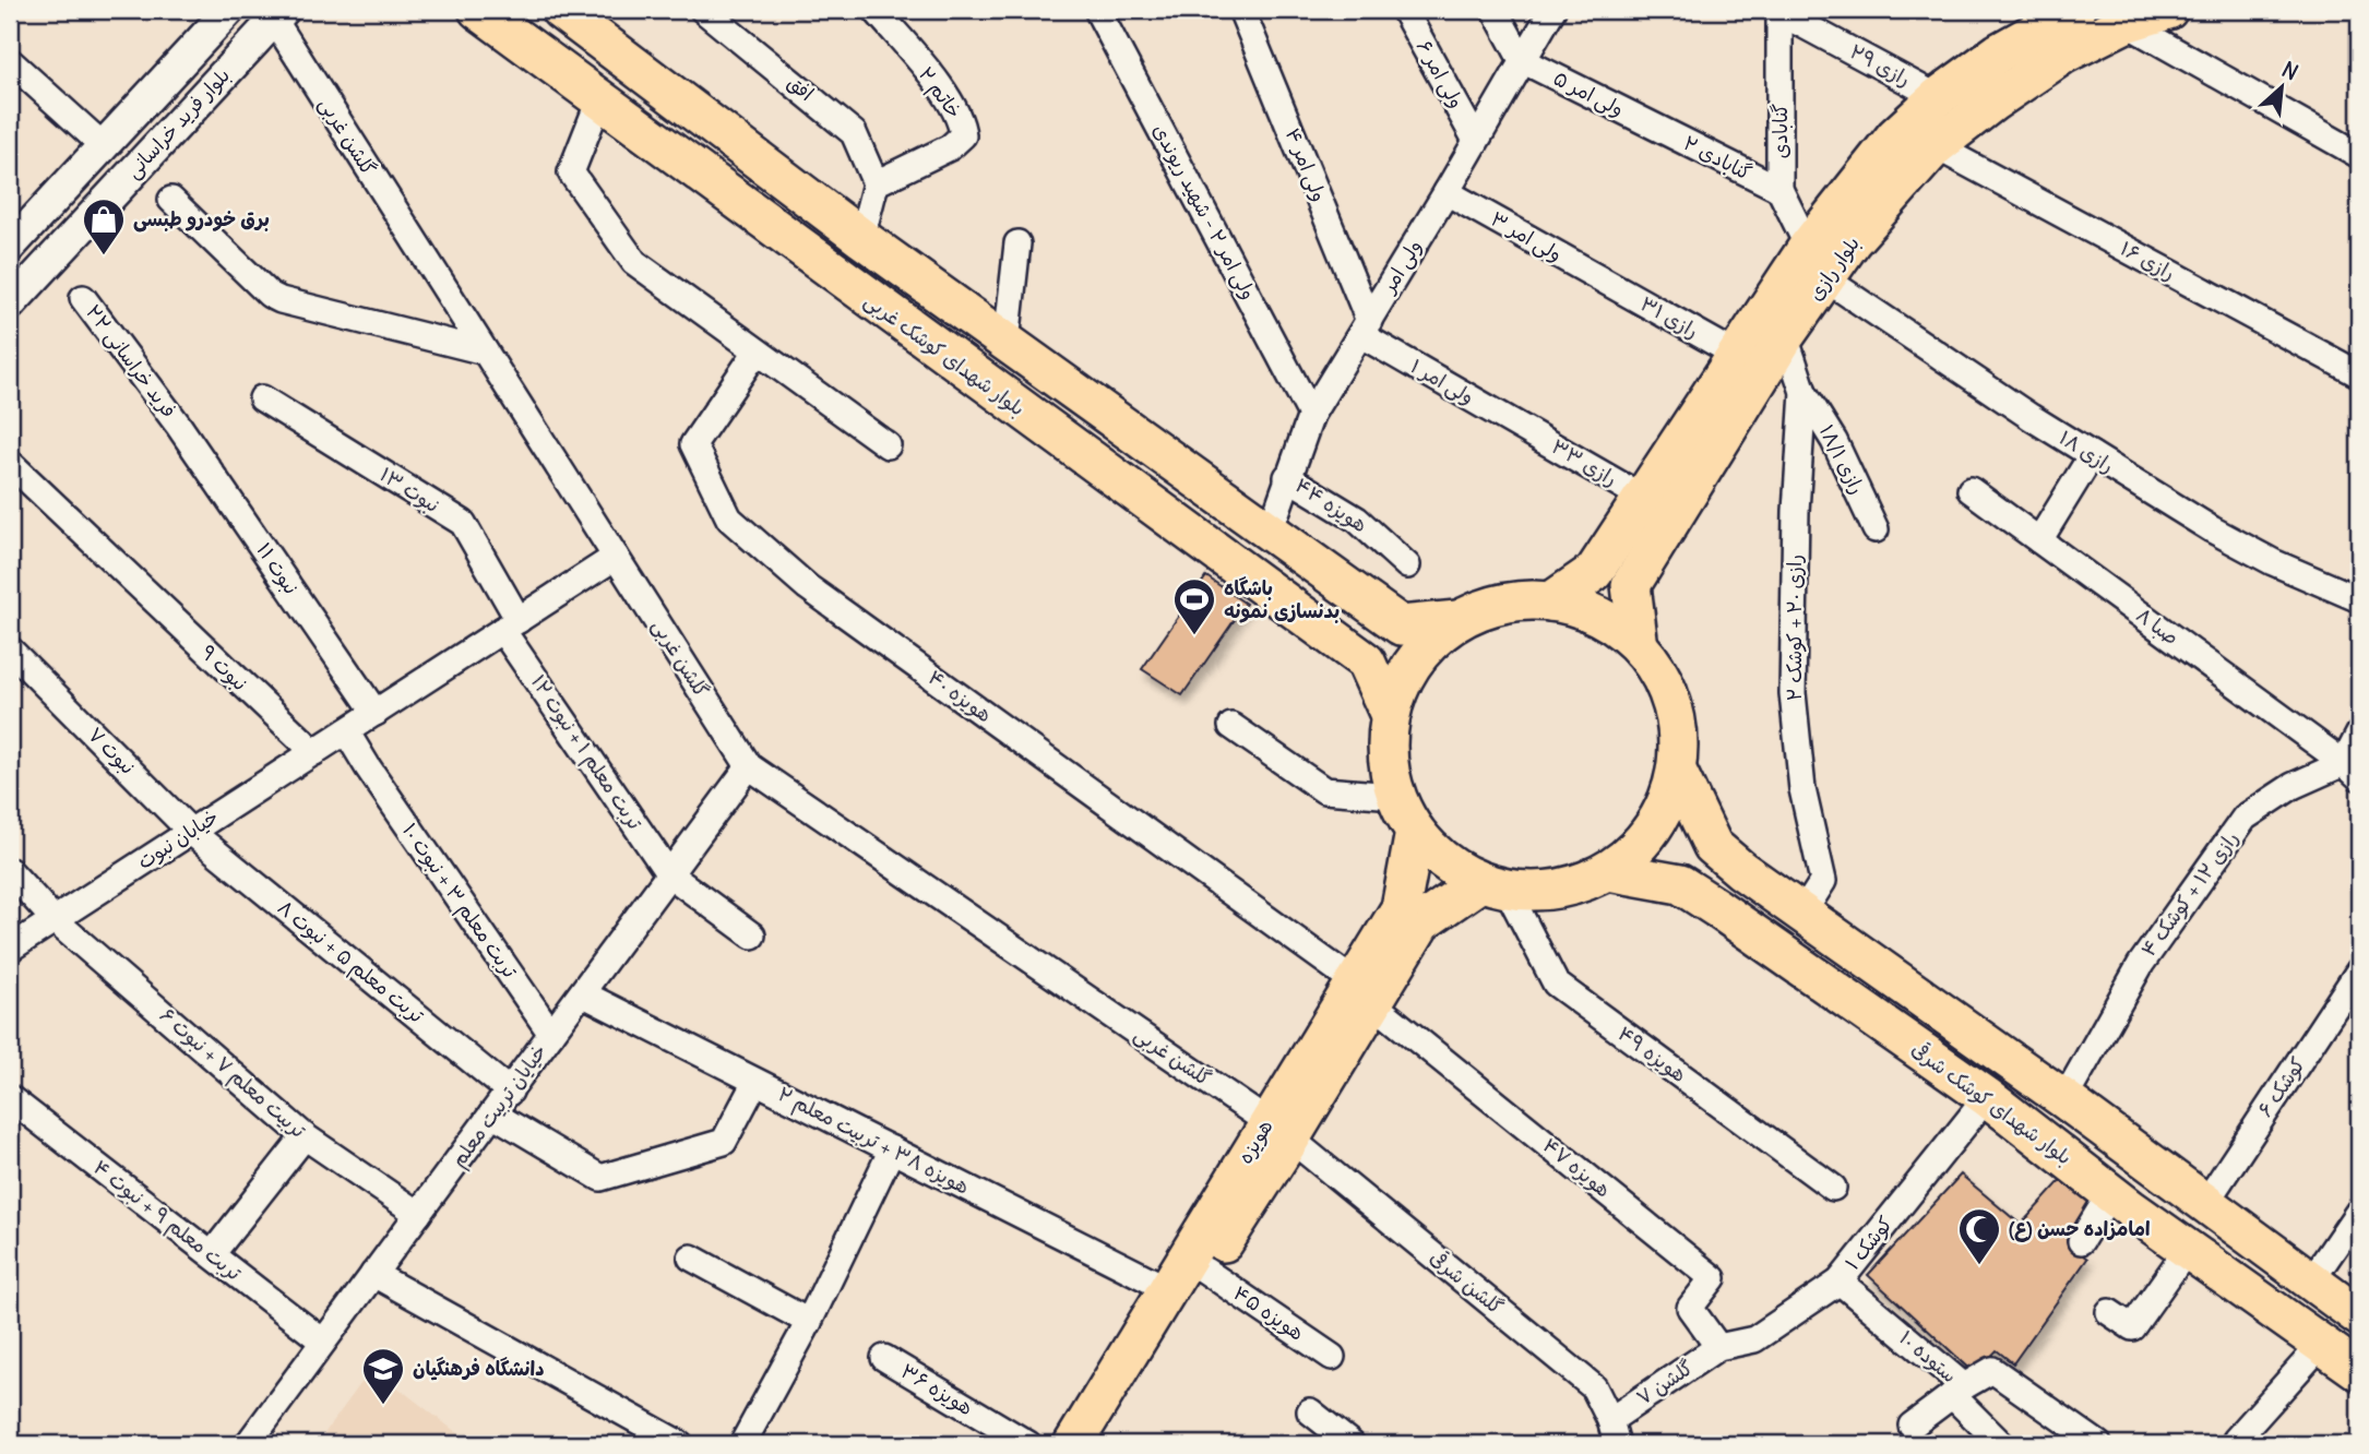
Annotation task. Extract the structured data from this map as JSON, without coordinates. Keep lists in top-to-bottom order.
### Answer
{
  "streets": {
    "main road": [
      "بلوار رازی",
      "بلوار شهدای کوشک غربی",
      "بلوار شهدای کوشک شرقی",
      "هویزه"
    ],
    "street": [
      "رازی ۲۹",
      "ولی امر ۶",
      "افق",
      "خاتم ۲",
      "ولی امر ۵",
      "بلوار فرید خراسانی",
      "گنابادی",
      "گلشن غربی",
      "گنابادی ۲",
      "ولی امر ۴",
      "ولی امر ۲ - شهید ریوندی",
      "ولی امر ۳",
      "رازی ۱۶",
      "ولی امر",
      "رازی ۳۱",
      "فرید خراسانی ۲۲",
      "ولی امر ۱",
      "رازی ۱۸",
      "رازی ۱۸/۱",
      "رازی ۳۳",
      "نبوت ۱۳",
      "هویزه ۴۴",
      "نبوت ۱۱",
      "صبا ۸",
      "رازی ۲۰ + کوشک ۲",
      "نبوت ۹",
      "هویزه ۴۰",
      "نبوت ۷",
      "تربت معلم ۱ + نبوت ۱۲",
      "خیابان نبوت",
      "رازی ۱۲ + کوشک ۴",
      "تربت معلم ۳ + نبوت ۱۰",
      "تربت معلم ۵ + نبوت ۸",
      "هویزه ۴۹",
      "تربیت معلم ۷ + نبوت ۶",
      "کوشک ۶",
      "خیایان تربیت معلم",
      "هویزه ۳۸ + تربیت معلم ۲",
      "هویزه ۴۷",
      "تربت معلم ۹ + نبوت ۴",
      "کوشک ۱",
      "گلشن شرقی",
      "هویزه ۴۵",
      "ستوده ۱۰",
      "گلشن ۷",
      "هویزه ۳۶"
    ]
  },
  "crossings": [
    ["رازی ۲۹", "گنابادی"],
    ["رازی ۲۹", "بلوار رازی"],
    ["ولی امر ۶", "ولی امر"],
    ["افق", "خاتم ۲"],
    ["ولی امر ۵", "گنابادی ۲"],
    ["ولی امر ۵", "ولی امر"],
    ["بلوار فرید خراسانی", "گلشن غربی"],
    ["گنابادی", "گنابادی ۲"],
    ["گنابادی", "بلوار رازی"],
    ["گلشن غربی", "خیابان نبوت"],
    ["گلشن غربی", "خیایان تربیت معلم"],
    ["گلشن غربی", "هویزه"],
    ["گلشن غربی", "گلشن شرقی"],
    ["ولی امر ۴", "ولی امر"],
    ["ولی امر ۴", "ولی امر ۱"],
    ["ولی امر ۲ - شهید ریوندی", "ولی امر"],
    ["ولی امر ۳", "ولی امر"],
    ["ولی امر ۳", "رازی ۳۱"],
    ["رازی ۱۶", "بلوار رازی"],
    ["ولی امر", "ولی امر ۱"],
    ["ولی امر", "هویزه ۴۴"],
    ["بلوار رازی", "رازی ۳۱"],
    ["بلوار رازی", "رازی ۱۸"],
    ["بلوار رازی", "رازی ۳۳"],
    ["بلوار رازی", "رازی ۲۰ + کوشک ۲"],
    ["فرید خراسانی ۲۲", "نبوت ۱۱"],
    ["ولی امر ۱", "رازی ۳۳"],
    ["رازی ۱۸/۱", "رازی ۲۰ + کوشک ۲"],
    ["نبوت ۱۳", "تربت معلم ۱ + نبوت ۱۲"],
    ["نبوت ۱۳", "خیابان نبوت"],
    ["نبوت ۱۱", "خیابان نبوت"],
    ["صبا ۸", "رازی ۱۲ + کوشک ۴"],
    ["نبوت ۹", "خیابان نبوت"],
    ["هویزه ۴۰", "هویزه"],
    ["هویزه ۴۰", "هویزه ۴۷"],
    ["نبوت ۷", "خیابان نبوت"],
    ["نبوت ۷", "تربت معلم ۵ + نبوت ۸"],
    ["تربت معلم ۱ + نبوت ۱۲", "خیابان نبوت"],
    ["تربت معلم ۱ + نبوت ۱۲", "خیایان تربیت معلم"],
    ["خیابان نبوت", "تربت معلم ۳ + نبوت ۱۰"],
    ["خیابان نبوت", "تربت معلم ۵ + نبوت ۸"],
    ["خیابان نبوت", "تربیت معلم ۷ + نبوت ۶"],
    ["تربت معلم ۳ + نبوت ۱۰", "خیایان تربیت معلم"],
    ["تربت معلم ۵ + نبوت ۸", "خیایان تربیت معلم"],
    ["هویزه ۴۹", "هویزه"],
    ["تربیت معلم ۷ + نبوت ۶", "خیایان تربیت معلم"],
    ["بلوار شهدای کوشک شرقی", "کوشک ۱"],
    ["خیایان تربیت معلم", "هویزه ۳۸ + تربیت معلم ۲"],
    ["خیایان تربیت معلم", "تربت معلم ۹ + نبوت ۴"],
    ["هویزه ۳۸ + تربیت معلم ۲", "هویزه"],
    ["هویزه", "هویزه ۴۷"],
    ["هویزه", "گلشن شرقی"],
    ["هویزه", "هویزه ۴۵"],
    ["هویزه ۴۷", "کوشک ۱"],
    ["هویزه ۴۷", "گلشن ۷"],
    ["کوشک ۱", "ستوده ۱۰"],
    ["کوشک ۱", "گلشن ۷"],
    ["گلشن شرقی", "گلشن ۷"]
  ],
  "places": {
    "shop": ["برق خودرو طبسی"],
    "sports": ["باشگاه بدنسازی نمونه"],
    "mosque": ["امامزاده حسن (ع)"],
    "school or university": ["دانشگاه فرهنگیان"]
  },
  "north": "top right"
}
